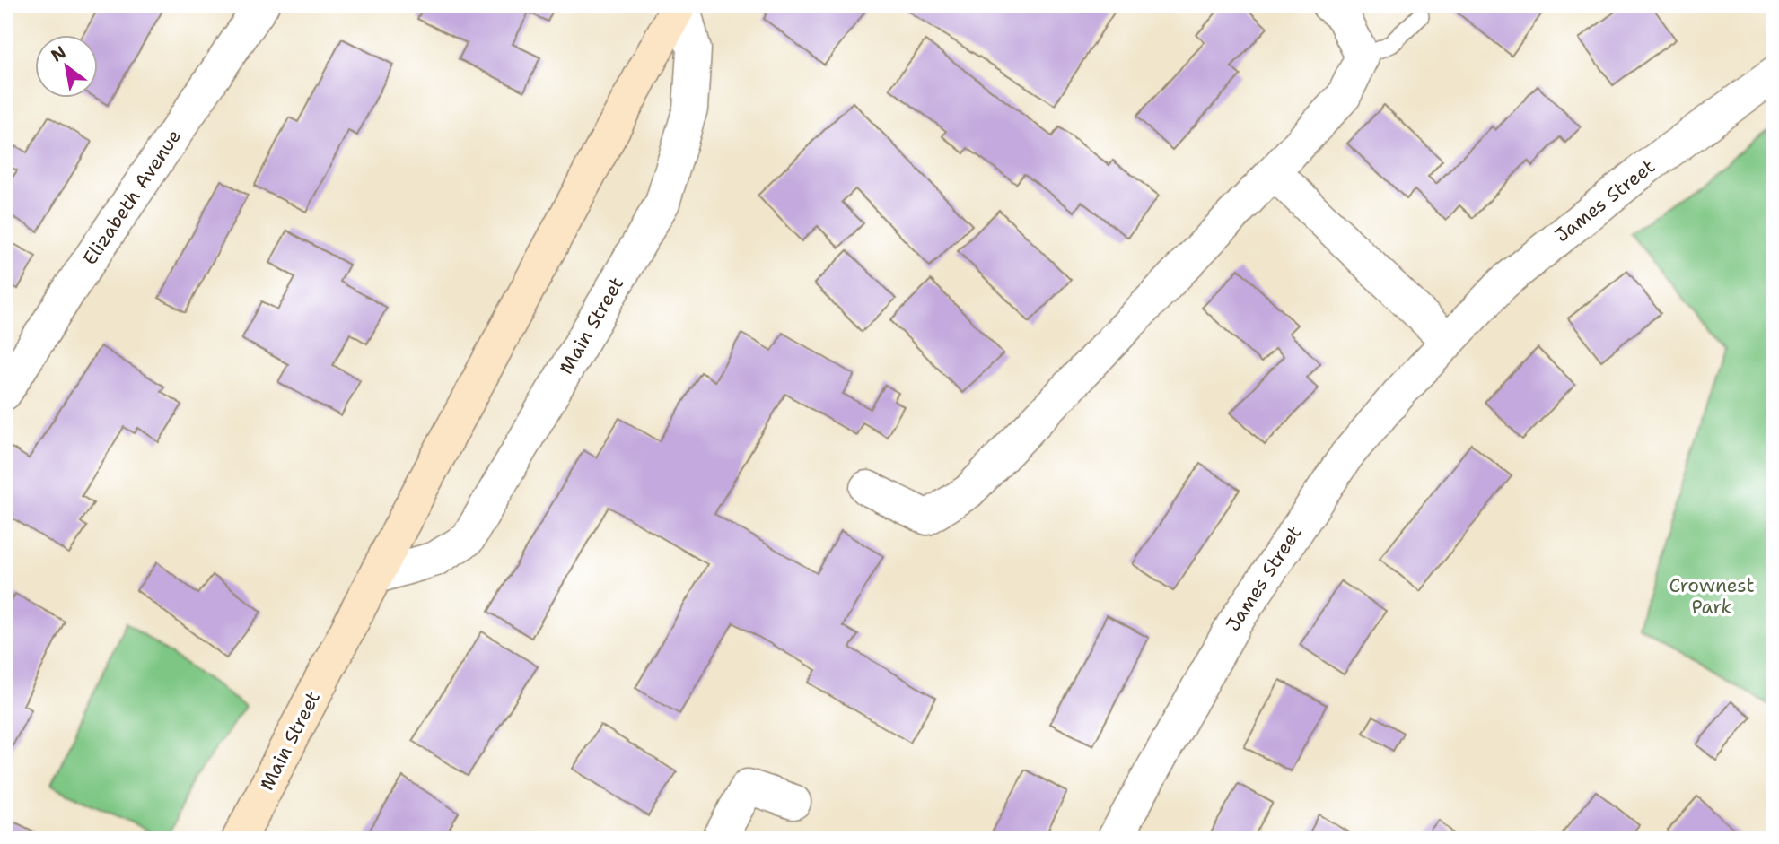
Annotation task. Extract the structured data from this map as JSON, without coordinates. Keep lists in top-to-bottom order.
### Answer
{
  "streets": {
    "main road": ["Main Street"],
    "street": ["Elizabeth Avenue", "James Street"]
  },
  "parks": ["Crownest Park"],
  "north": "top left"
}
